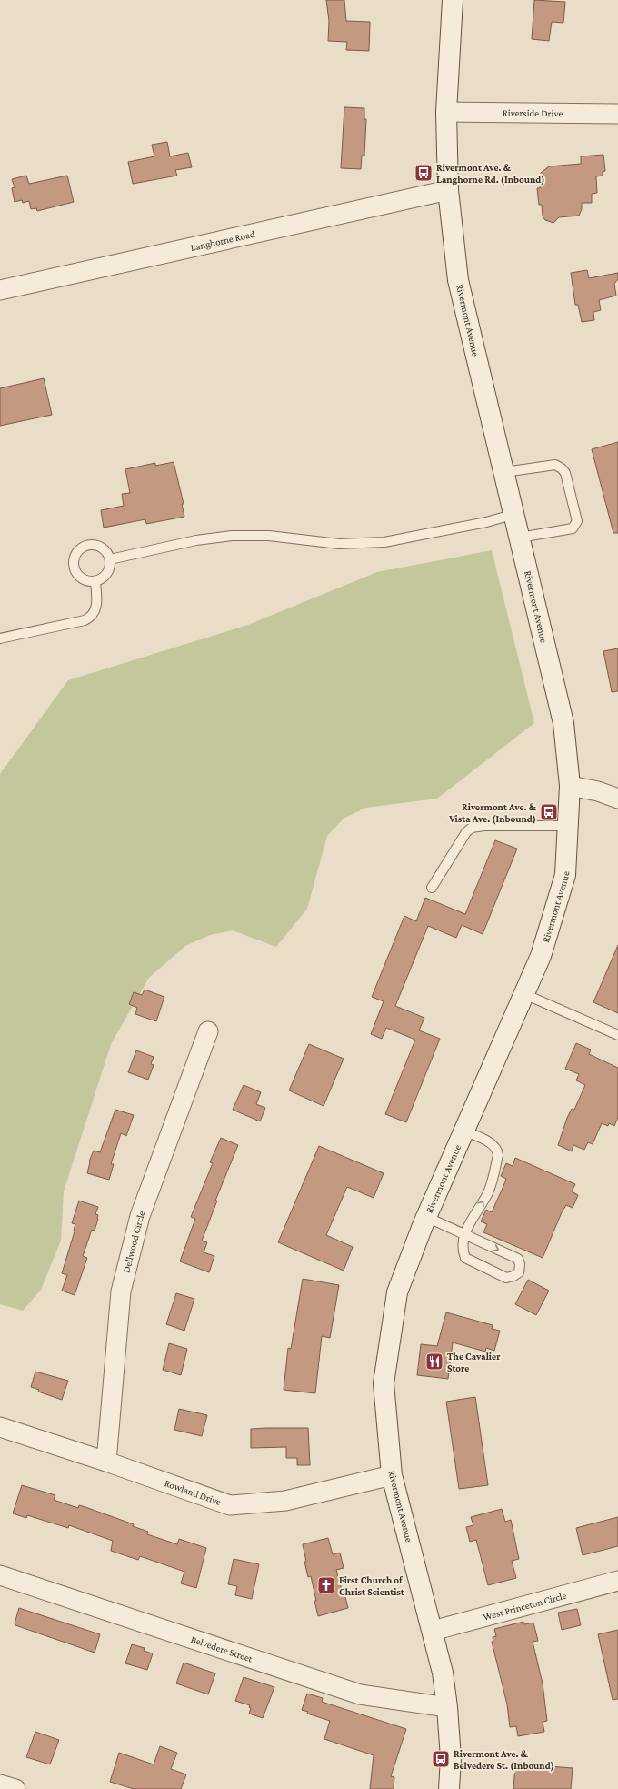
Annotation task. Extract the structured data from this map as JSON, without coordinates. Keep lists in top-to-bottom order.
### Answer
{
  "streets": {
    "main road": ["Rivermont Avenue"],
    "street": [
      "Riverside Drive",
      "Langhorne Road",
      "Dellwood Circle",
      "Rowland Drive",
      "West Princeton Circle",
      "Belvedere Street"
    ]
  },
  "crossings": [
    ["Riverside Drive", "Rivermont Avenue"],
    ["Langhorne Road", "Rivermont Avenue"],
    ["Rivermont Avenue", "Rowland Drive"],
    ["Rivermont Avenue", "West Princeton Circle"],
    ["Rivermont Avenue", "Belvedere Street"],
    ["Dellwood Circle", "Rowland Drive"]
  ],
  "places": {
    "bus stop": ["Rivermont Ave. & Langhorne Rd. (Inbound)", "Rivermont Ave. & Vista Ave. (Inbound)", "Rivermont Ave. & Belvedere St. (Inbound)"],
    "restaurant": ["The Cavalier Store"],
    "church": ["First Church of Christ Scientist"]
  }
}
